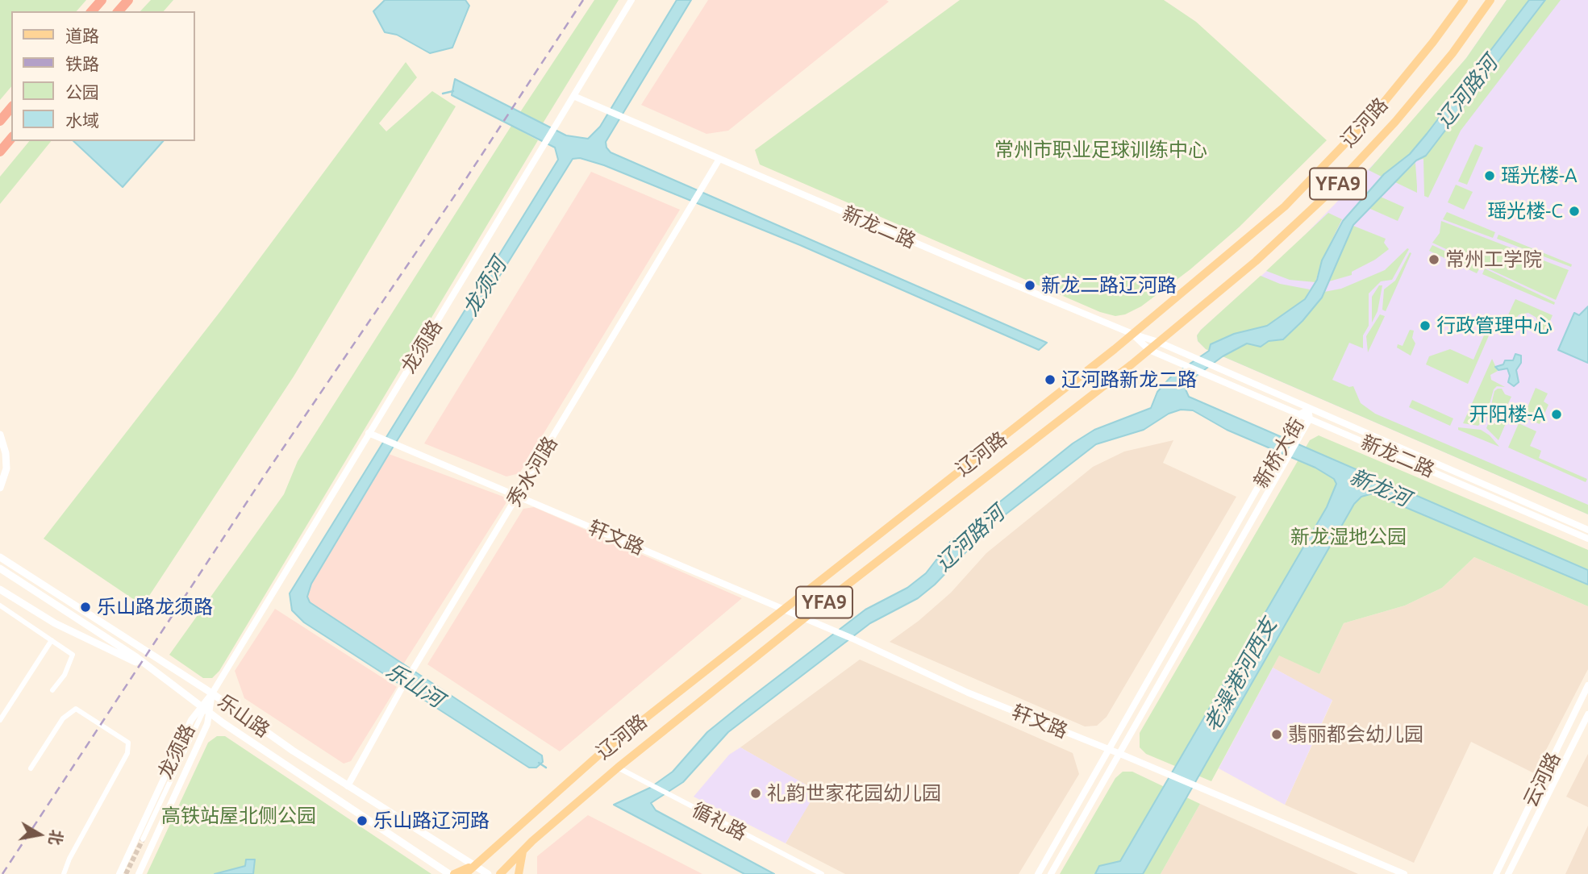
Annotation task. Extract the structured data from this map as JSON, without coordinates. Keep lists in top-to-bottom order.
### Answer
{
  "streets": {
    "main road": ["辽河路", "YFA9", "乐山路"],
    "street": [
      "新龙二路",
      "龙须路",
      "新桥大街",
      "秀水河路",
      "轩文路",
      "云河路",
      "循礼路"
    ]
  },
  "crossings": [
    ["辽河路", "新龙二路"],
    ["辽河路", "轩文路"],
    ["辽河路", "乐山路"],
    ["辽河路", "循礼路"],
    ["新龙二路", "龙须路"],
    ["新龙二路", "新桥大街"],
    ["新龙二路", "秀水河路"],
    ["龙须路", "轩文路"],
    ["龙须路", "乐山路"],
    ["新桥大街", "轩文路"],
    ["秀水河路", "轩文路"],
    ["秀水河路", "乐山路"]
  ],
  "water": [
    "辽河路河",
    "龙须河",
    "新龙河",
    "老澡港河西支",
    "乐山河"
  ],
  "parks": ["常州市职业足球训练中心", "新龙湿地公园", "高铁站屋北侧公园"],
  "places": [
    "瑶光楼-A",
    "瑶光楼-C",
    "常州工学院",
    "新龙二路辽河路",
    "行政管理中心",
    "辽河路新龙二路",
    "开阳楼-A",
    "乐山路龙须路",
    "翡丽都会幼儿园",
    "礼韵世家花园幼儿园",
    "乐山路辽河路"
  ],
  "legend": [
    "道路",
    "铁路",
    "公园",
    "水域"
  ],
  "north": "right"
}
